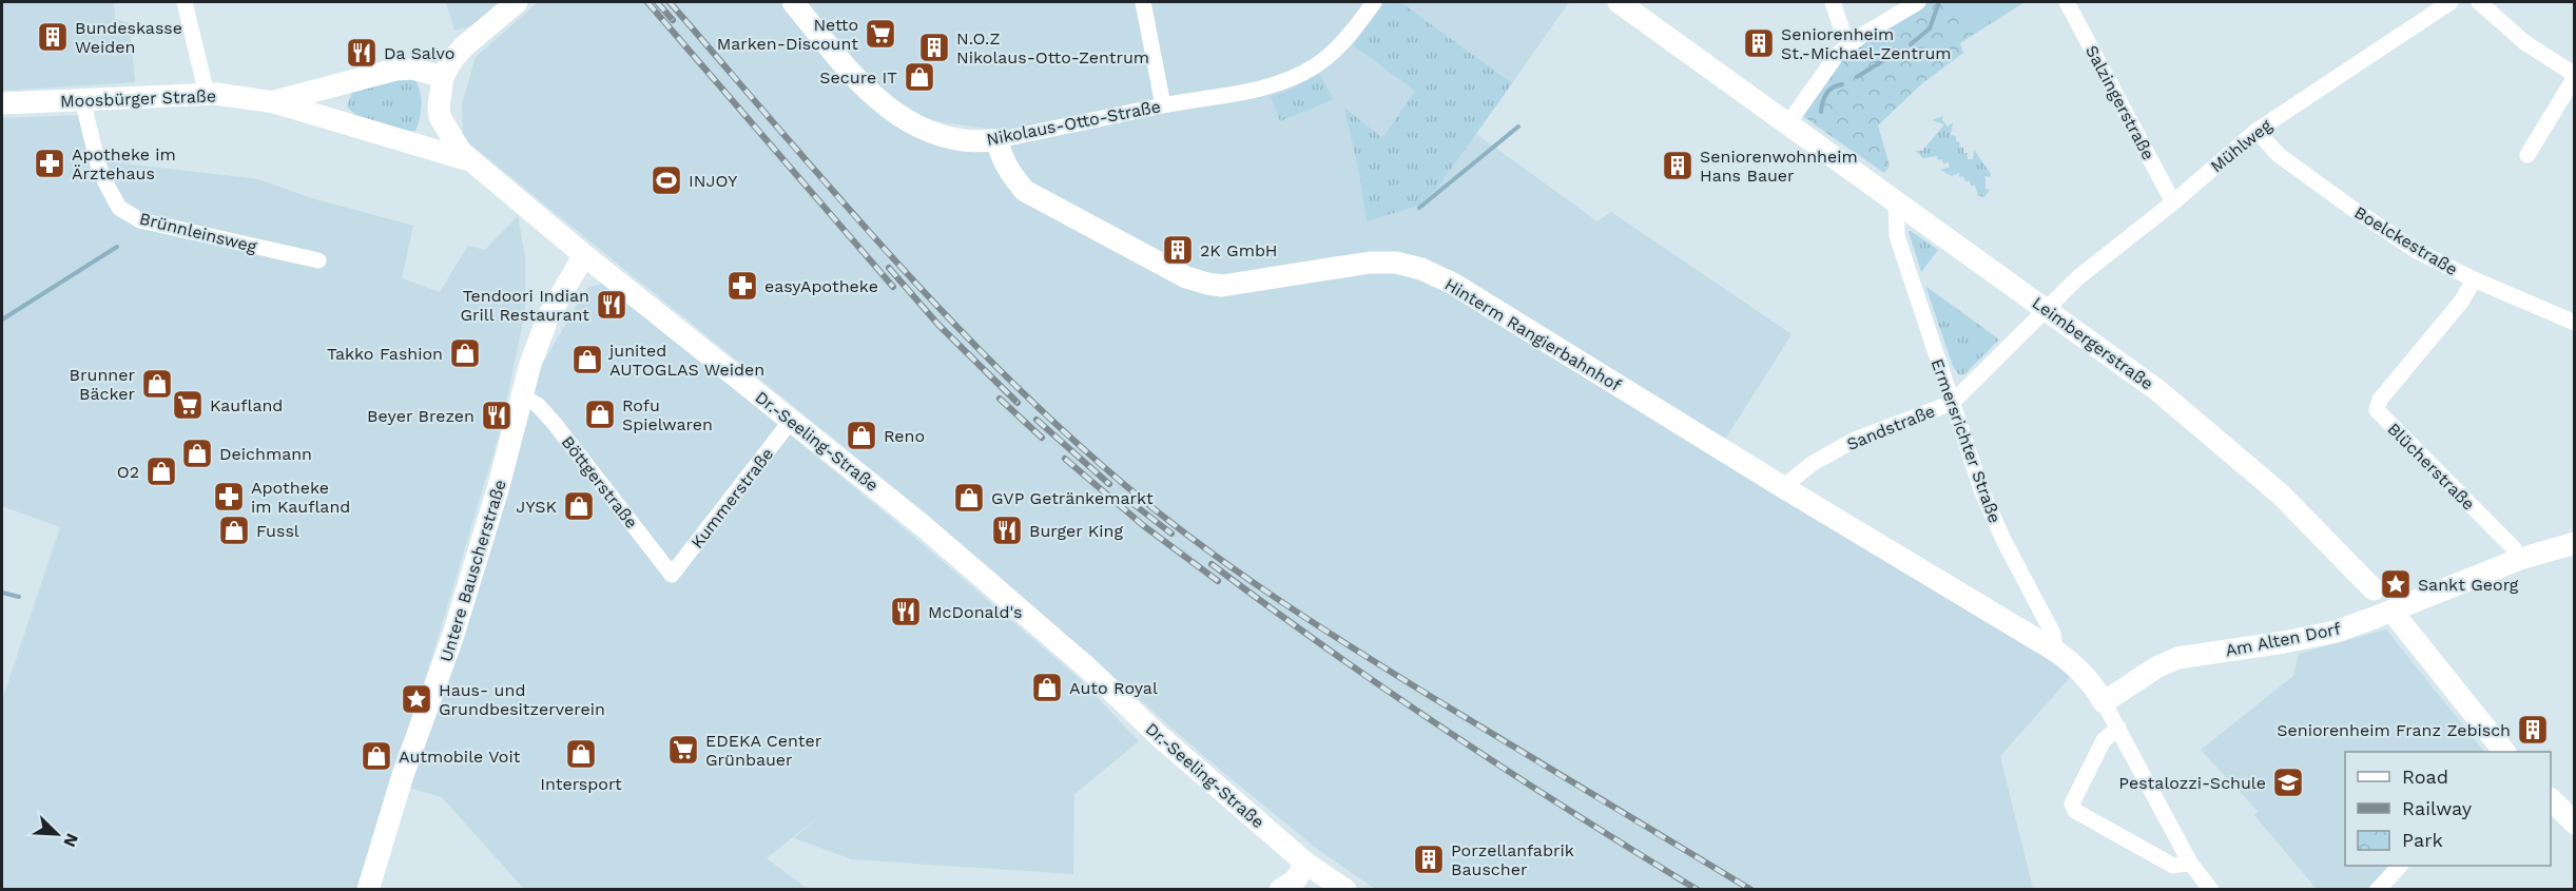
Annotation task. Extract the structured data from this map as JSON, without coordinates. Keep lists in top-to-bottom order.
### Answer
{
  "streets": {
    "street": [
      "Moosbürger Straße",
      "Salzingerstraße",
      "Nikolaus-Otto-Straße",
      "Mühlweg",
      "Brünnleinsweg",
      "Boelckestraße",
      "Hinterm Rangierbahnhof",
      "Leimbergerstraße",
      "Sandstraße",
      "Dr.-Seeling-Straße",
      "Ermersrichter Straße",
      "Blücherstraße",
      "Böttgerstraße",
      "Kummerstraße",
      "Untere Bauscherstraße",
      "Am Alten Dorf"
    ]
  },
  "crossings": [
    ["Moosbürger Straße", "Brünnleinsweg"],
    ["Moosbürger Straße", "Dr.-Seeling-Straße"],
    ["Salzingerstraße", "Mühlweg"],
    ["Nikolaus-Otto-Straße", "Hinterm Rangierbahnhof"],
    ["Mühlweg", "Boelckestraße"],
    ["Mühlweg", "Leimbergerstraße"],
    ["Mühlweg", "Sandstraße"],
    ["Boelckestraße", "Blücherstraße"],
    ["Hinterm Rangierbahnhof", "Sandstraße"],
    ["Hinterm Rangierbahnhof", "Ermersrichter Straße"],
    ["Leimbergerstraße", "Sandstraße"],
    ["Leimbergerstraße", "Ermersrichter Straße"],
    ["Leimbergerstraße", "Am Alten Dorf"],
    ["Sandstraße", "Ermersrichter Straße"],
    ["Dr.-Seeling-Straße", "Kummerstraße"],
    ["Dr.-Seeling-Straße", "Untere Bauscherstraße"],
    ["Blücherstraße", "Am Alten Dorf"],
    ["Böttgerstraße", "Kummerstraße"],
    ["Böttgerstraße", "Untere Bauscherstraße"]
  ],
  "places": {
    "supermarket": ["Netto Marken-Discount", "Kaufland", "EDEKA Center Grünbauer"],
    "building": [
      "Bundeskasse Weiden",
      "Seniorenheim St.-Michael-Zentrum",
      "N.O.Z Nikolaus-Otto-Zentrum",
      "Seniorenwohnheim Hans Bauer",
      "2K GmbH",
      "Seniorenheim Franz Zebisch",
      "Porzellanfabrik Bauscher"
    ],
    "restaurant": [
      "Da Salvo",
      "Tendoori Indian Grill Restaurant",
      "Beyer Brezen",
      "Burger King",
      "McDonald's"
    ],
    "shop": [
      "Secure IT",
      "Takko Fashion",
      "junited AUTOGLAS Weiden",
      "Brunner Bäcker",
      "Rofu Spielwaren",
      "Reno",
      "Deichmann",
      "O2",
      "GVP Getränkemarkt",
      "JYSK",
      "Fussl",
      "Auto Royal",
      "Intersport",
      "Autmobile Voit"
    ],
    "pharmacy": ["Apotheke im Ärztehaus", "easyApotheke", "Apotheke im Kaufland"],
    "sports": ["INJOY"],
    "place": ["Sankt Georg", "Haus- und Grundbesitzerverein"],
    "school or university": ["Pestalozzi-Schule"]
  },
  "legend": ["Road", "Railway", "Park"],
  "north": "bottom right"
}
